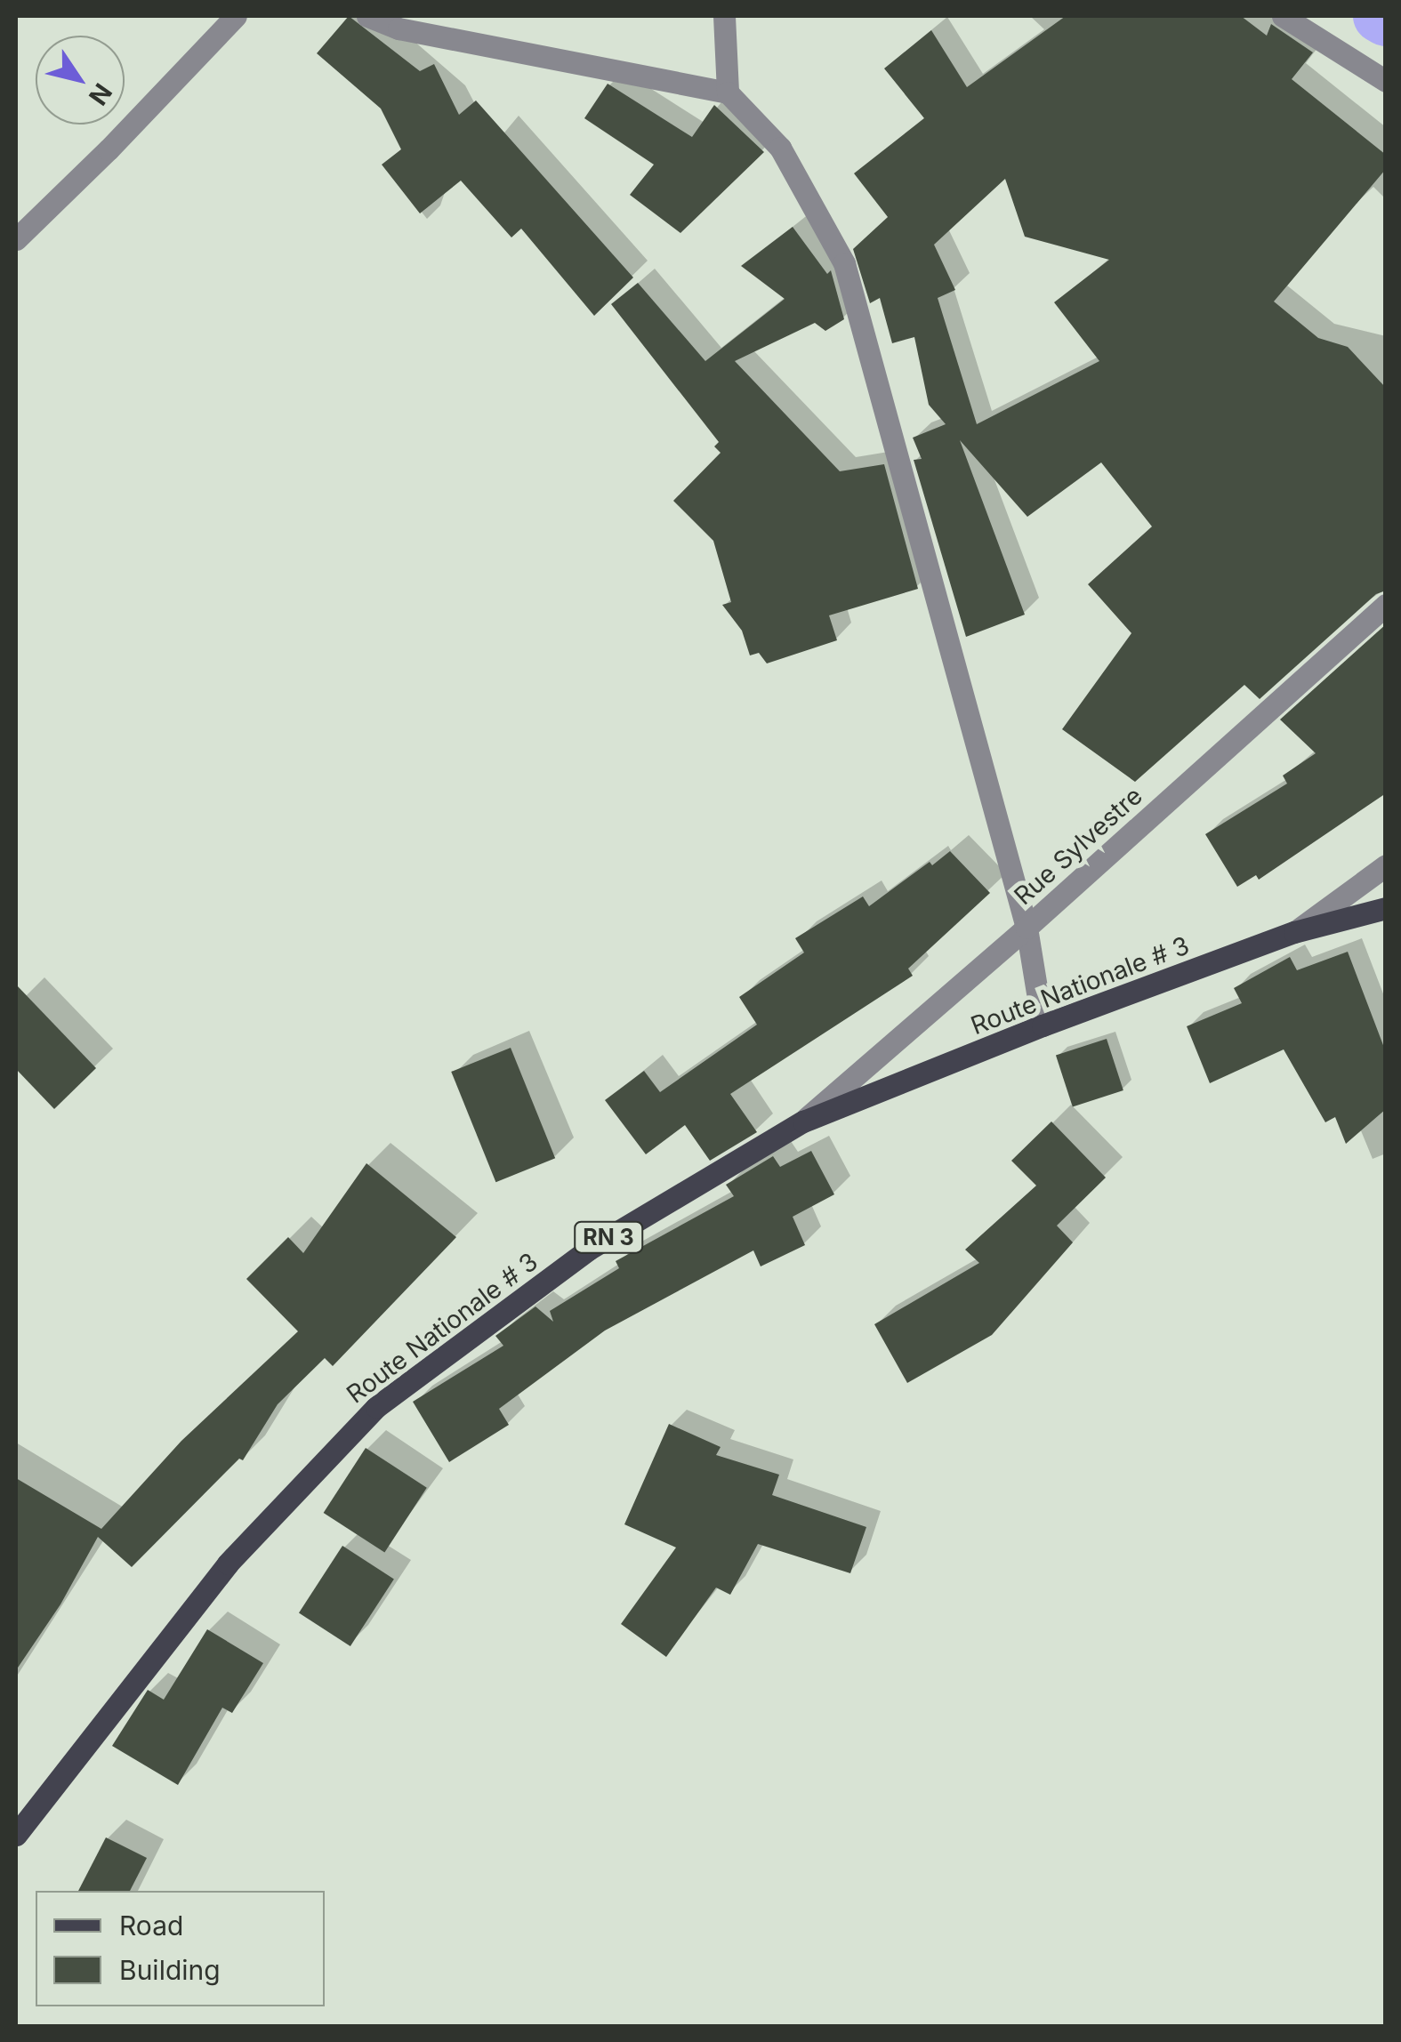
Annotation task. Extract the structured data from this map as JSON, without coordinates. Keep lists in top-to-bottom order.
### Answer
{
  "streets": {
    "main road": ["Route Nationale # 3", "RN 3"],
    "street": ["Rue Sylvestre"]
  },
  "crossings": [
    ["Rue Sylvestre", "Route Nationale # 3"]
  ],
  "legend": ["Road", "Building"],
  "north": "bottom right"
}
